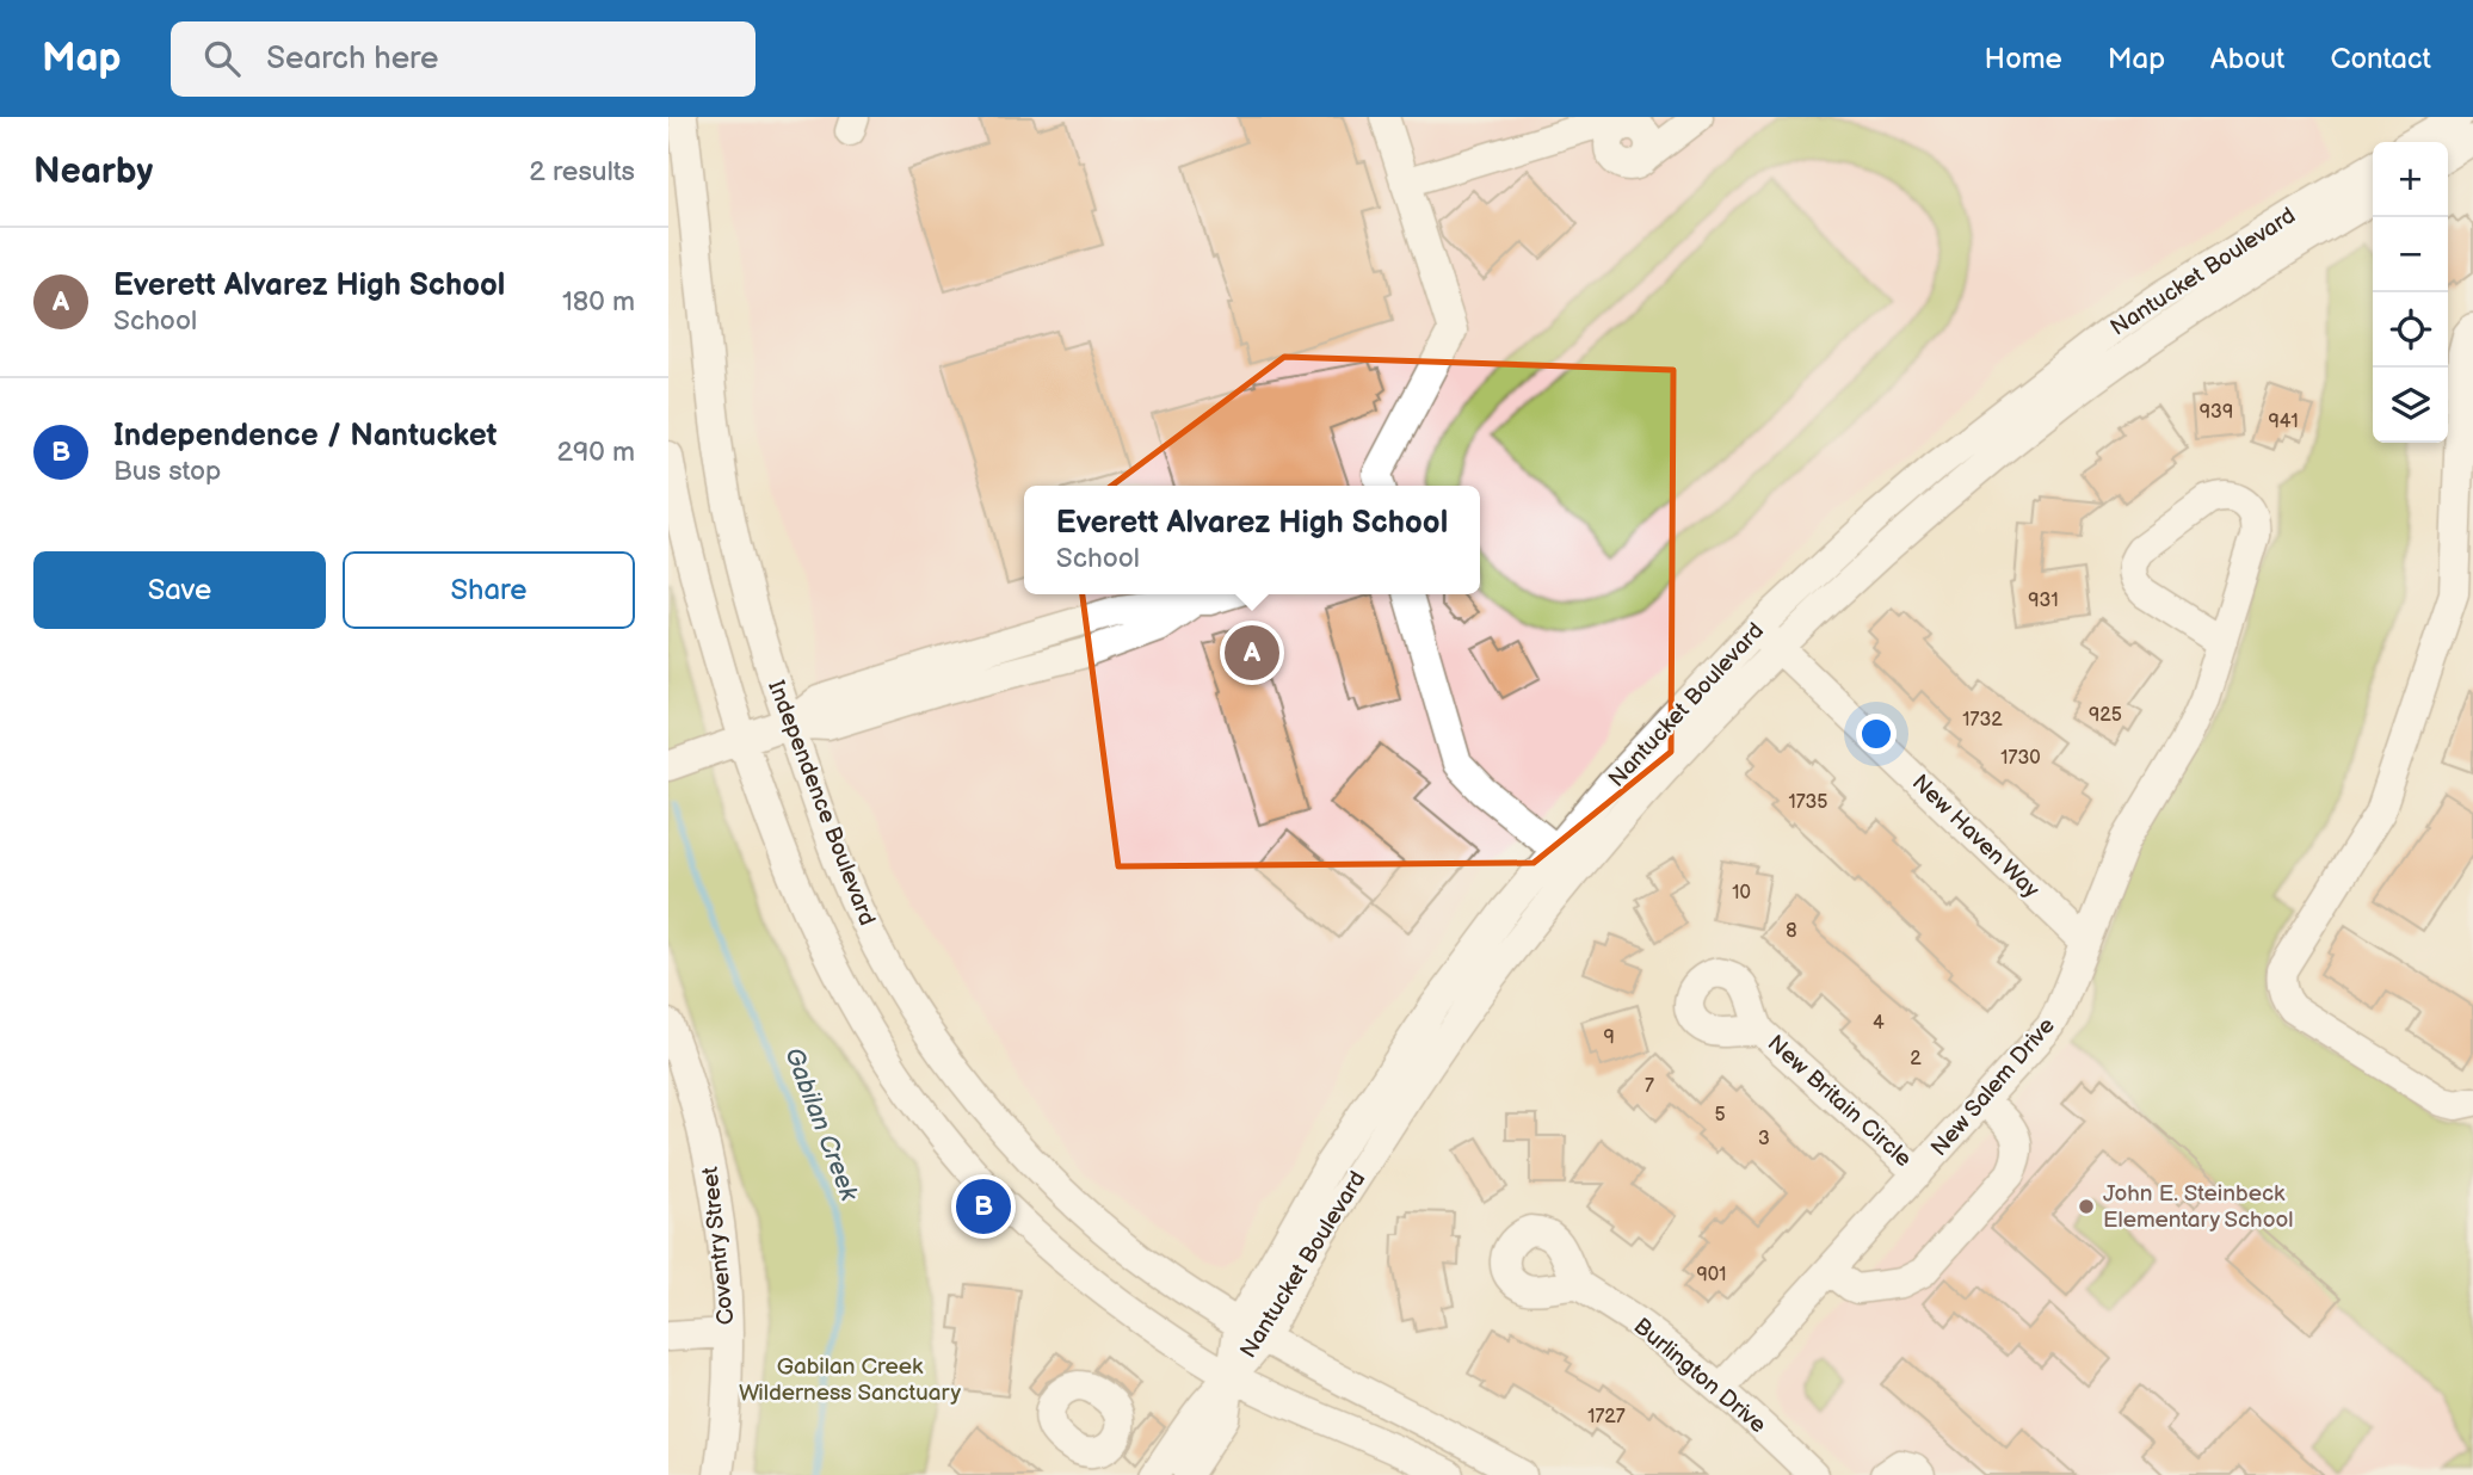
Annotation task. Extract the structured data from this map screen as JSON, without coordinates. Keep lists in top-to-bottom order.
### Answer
{
  "streets": {
    "street": [
      "Nantucket Boulevard",
      "Independence Boulevard",
      "New Haven Way",
      "New Salem Drive",
      "New Britain Circle",
      "Coventry Street",
      "Burlington Drive"
    ]
  },
  "crossings": [
    ["Nantucket Boulevard", "Independence Boulevard"],
    ["Nantucket Boulevard", "New Haven Way"],
    ["New Haven Way", "New Salem Drive"],
    ["New Salem Drive", "New Britain Circle"],
    ["New Salem Drive", "Burlington Drive"]
  ],
  "water": ["Gabilan Creek"],
  "parks": ["Gabilan Creek Wilderness Sanctuary"],
  "places": ["John E. Steinbeck Elementary School"],
  "house_numbers": [
    "939",
    "941",
    "931",
    "925",
    "1732",
    "1730",
    "1735",
    "10",
    "8",
    "4",
    "9",
    "2",
    "7",
    "5",
    "3",
    "901",
    "1727"
  ],
  "page": {
    "header": "Map",
    "search": "Search here",
    "nav": [
      "Home",
      "Map",
      "About",
      "Contact"
    ],
    "heading": ["Nearby", "2 results"],
    "map_buttons": ["+", "−"],
    "list": [
      {
        "mark": "A",
        "name": "Everett Alvarez High School",
        "note": "School",
        "value": "180 m"
      },
      {
        "mark": "B",
        "name": "Independence / Nantucket",
        "note": "Bus stop",
        "value": "290 m"
      }
    ],
    "popup": ["Everett Alvarez High School", "School"],
    "buttons": ["Save", "Share"],
    "pins": ["A", "B"]
  }
}
